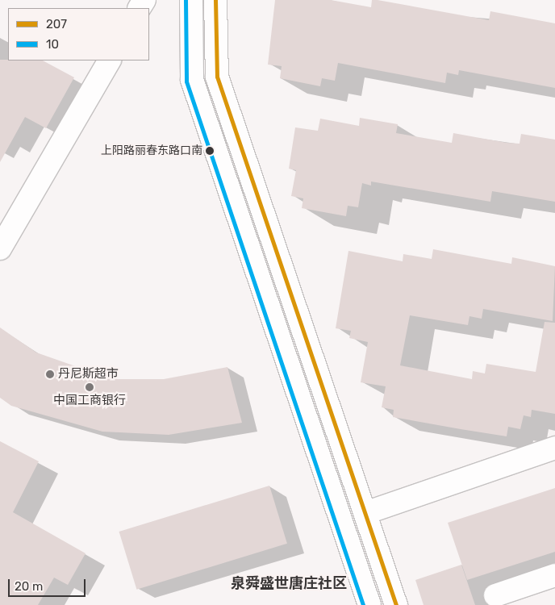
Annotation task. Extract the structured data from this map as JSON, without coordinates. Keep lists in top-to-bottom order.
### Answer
{
  "districts": ["泉舜盛世唐庄社区"],
  "places": ["上阳路丽春东路口南", "丹尼斯超市", "中国工商银行"],
  "lines": ["transit line 207", "transit line 10"],
  "legend": ["207", "10"],
  "scale_bar": "20 m"
}
